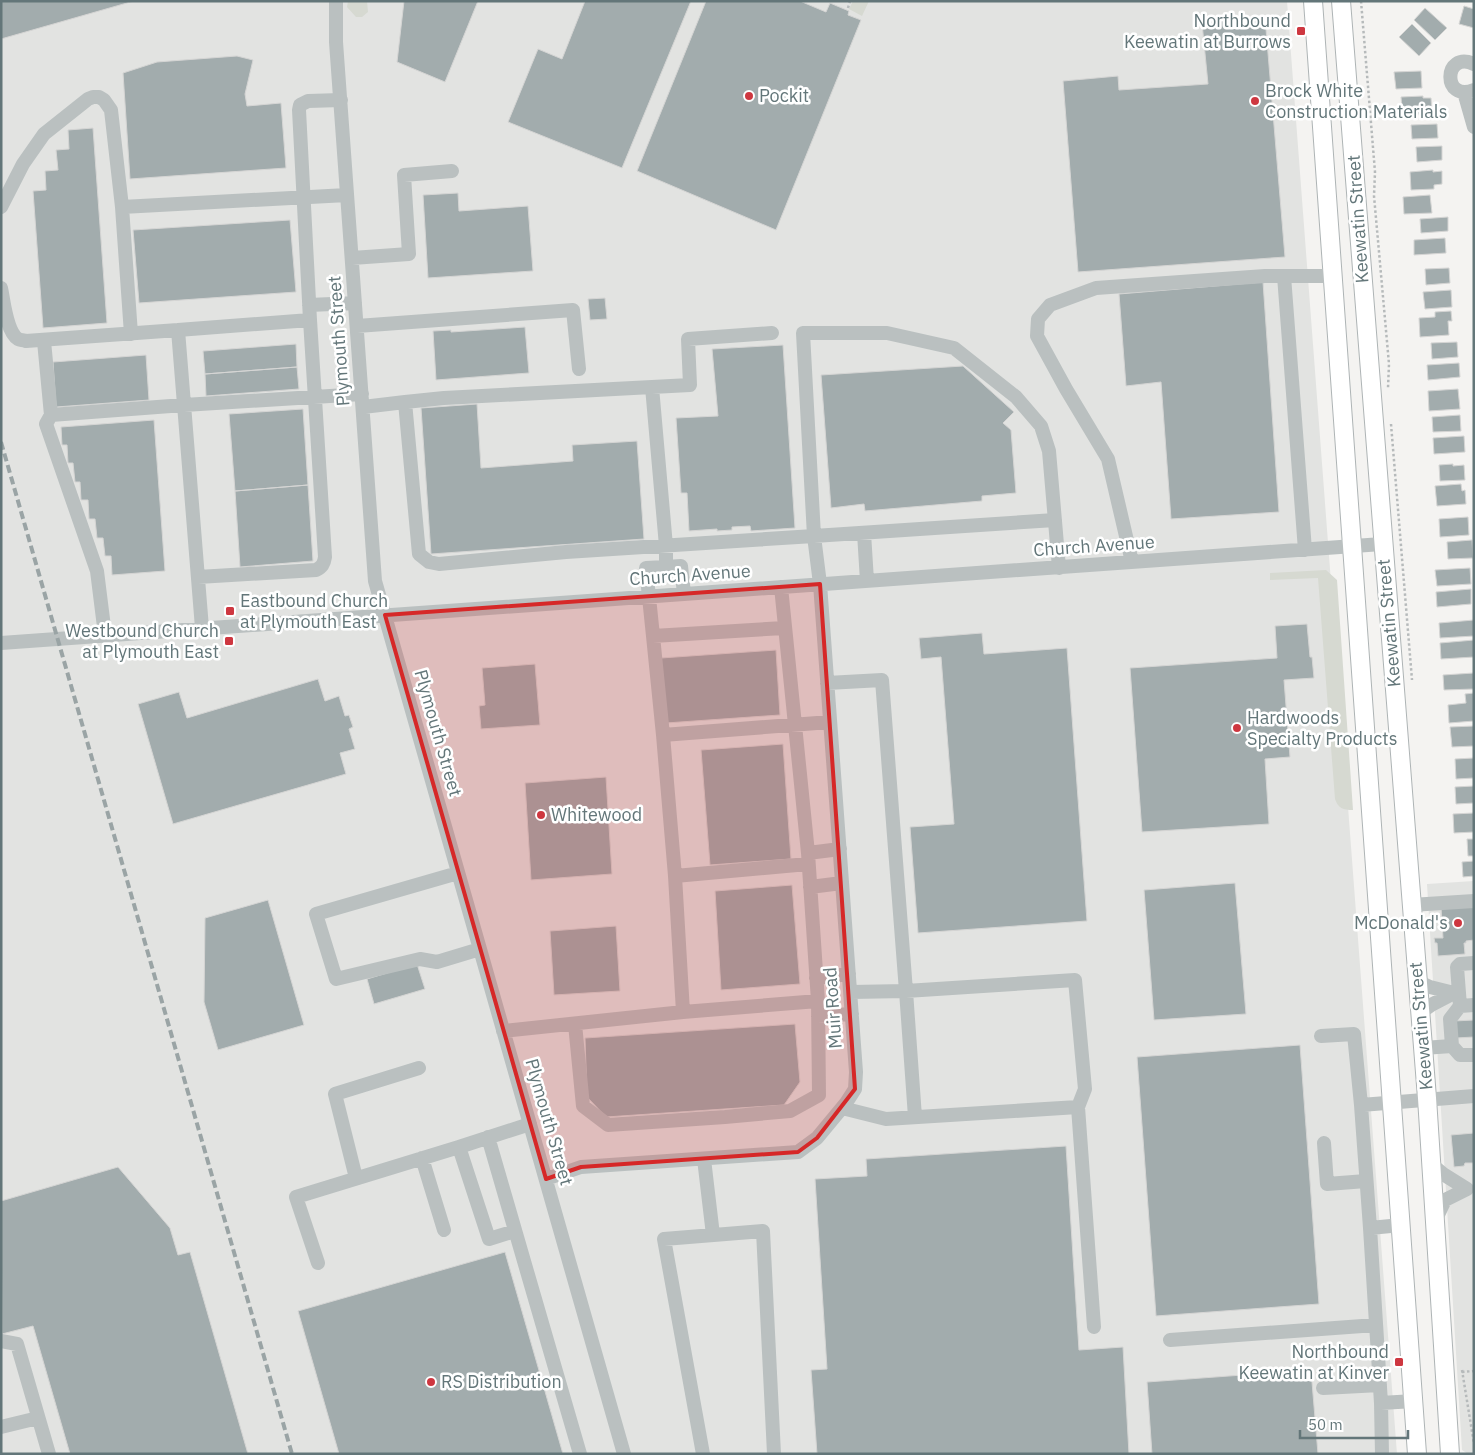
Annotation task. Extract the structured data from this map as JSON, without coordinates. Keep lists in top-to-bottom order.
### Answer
{
  "streets": {
    "main road": ["Keewatin Street"],
    "street": ["Plymouth Street", "Church Avenue", "Muir Road"]
  },
  "crossings": [
    ["Keewatin Street", "Church Avenue"],
    ["Plymouth Street", "Church Avenue"],
    ["Plymouth Street", "Muir Road"],
    ["Church Avenue", "Muir Road"]
  ],
  "places": {
    "transit": [
      "Northbound Keewatin at Burrows",
      "Eastbound Church at Plymouth East",
      "Westbound Church at Plymouth East",
      "Northbound Keewatin at Kinver"
    ],
    "other": [
      "Pockit",
      "Brock White Construction Materials",
      "Hardwoods Specialty Products",
      "Whitewood",
      "McDonald's",
      "RS Distribution"
    ]
  },
  "scale_bar": "50 m"
}
